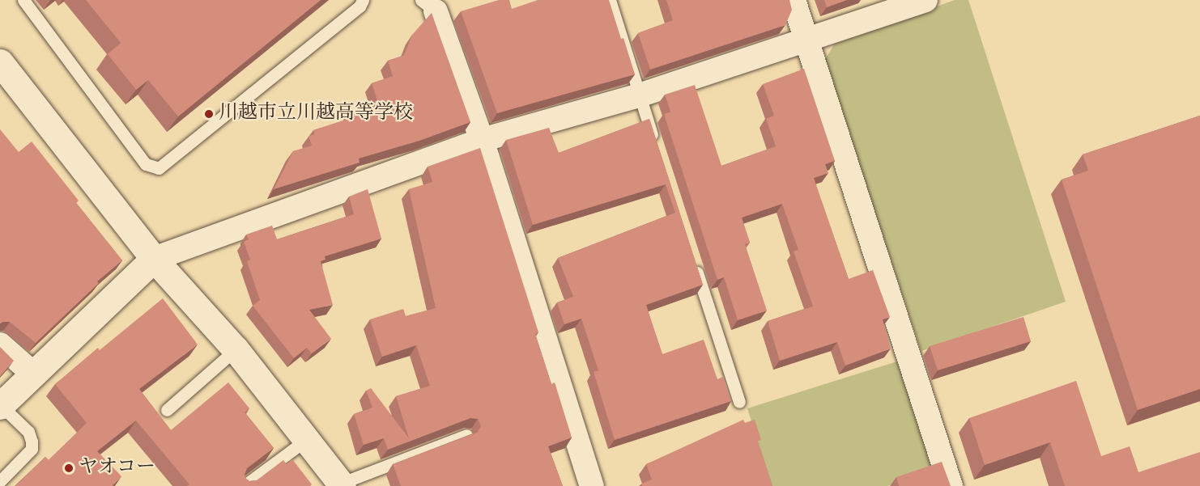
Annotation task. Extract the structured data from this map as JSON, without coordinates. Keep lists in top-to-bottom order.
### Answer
{
  "places": ["川越市立川越高等学校", "ヤオコー"]
}
